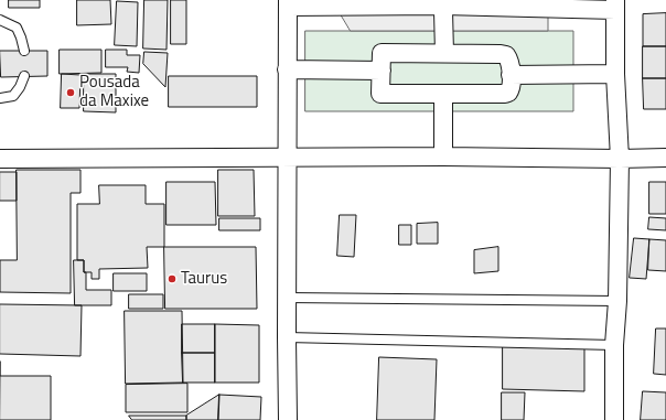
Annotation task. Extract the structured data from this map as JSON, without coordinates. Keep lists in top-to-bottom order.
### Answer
{
  "places": ["Pousada da Maxixe", "Taurus"]
}
